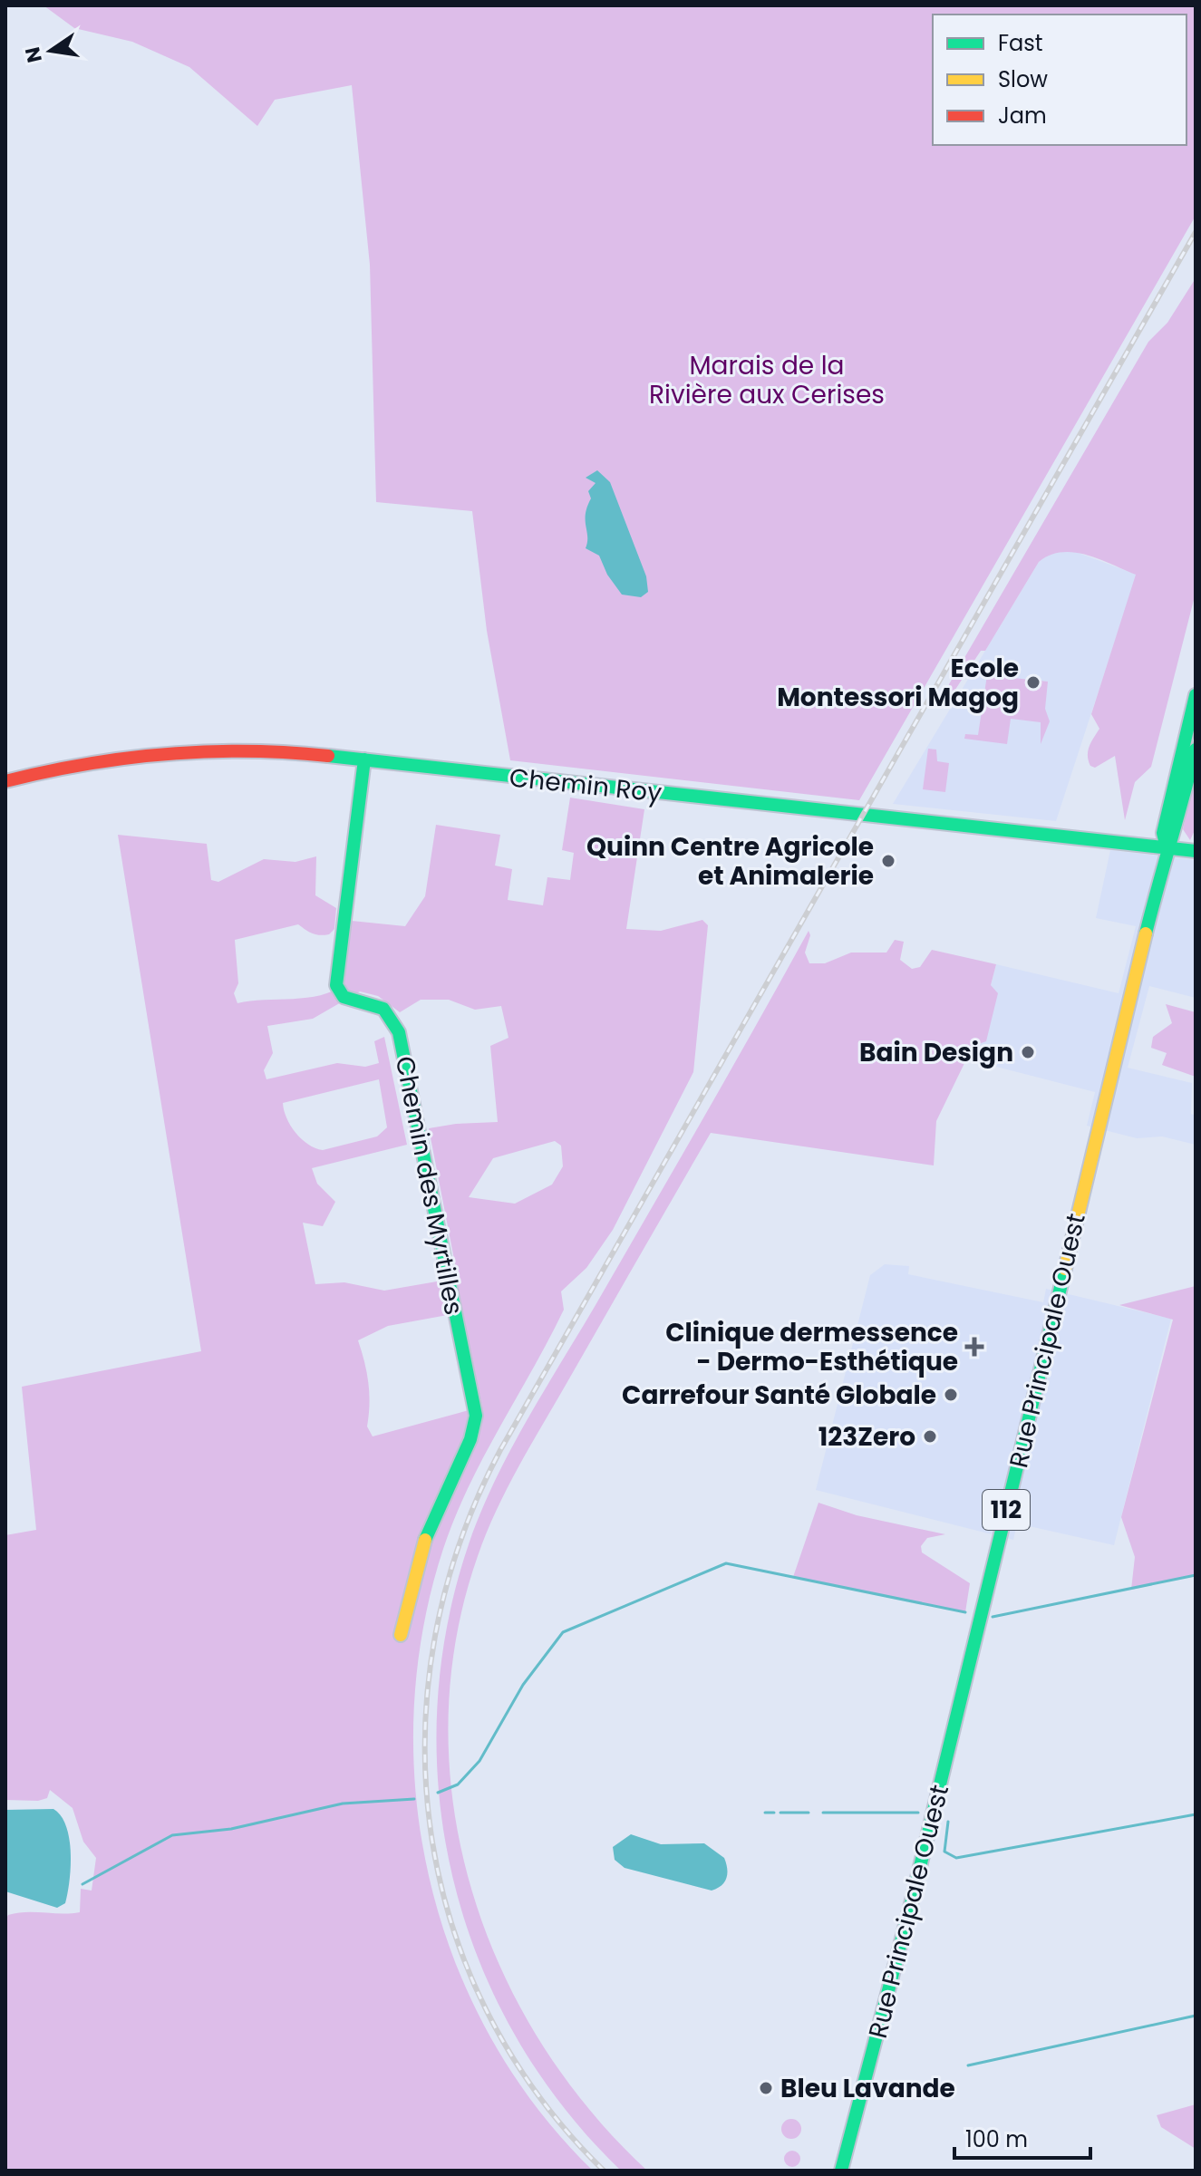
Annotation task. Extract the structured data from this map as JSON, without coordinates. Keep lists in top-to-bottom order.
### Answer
{
  "streets": {
    "street": [
      "Chemin Roy",
      "Chemin des Myrtilles",
      "Rue Principale Ouest",
      "112"
    ]
  },
  "crossings": [
    ["Chemin Roy", "Chemin des Myrtilles"],
    ["Chemin Roy", "Rue Principale Ouest"]
  ],
  "parks": ["Marais de la Rivière aux Cerises"],
  "places": {
    "other": [
      "Ecole Montessori Magog",
      "Quinn Centre Agricole et Animalerie",
      "Bain Design",
      "Carrefour Santé Globale",
      "123Zero",
      "Bleu Lavande"
    ],
    "health": ["Clinique dermessence - Dermo-Esthétique"]
  },
  "legend": ["Fast", "Slow", "Jam"],
  "scale_bar": "100 m",
  "north": "left"
}
